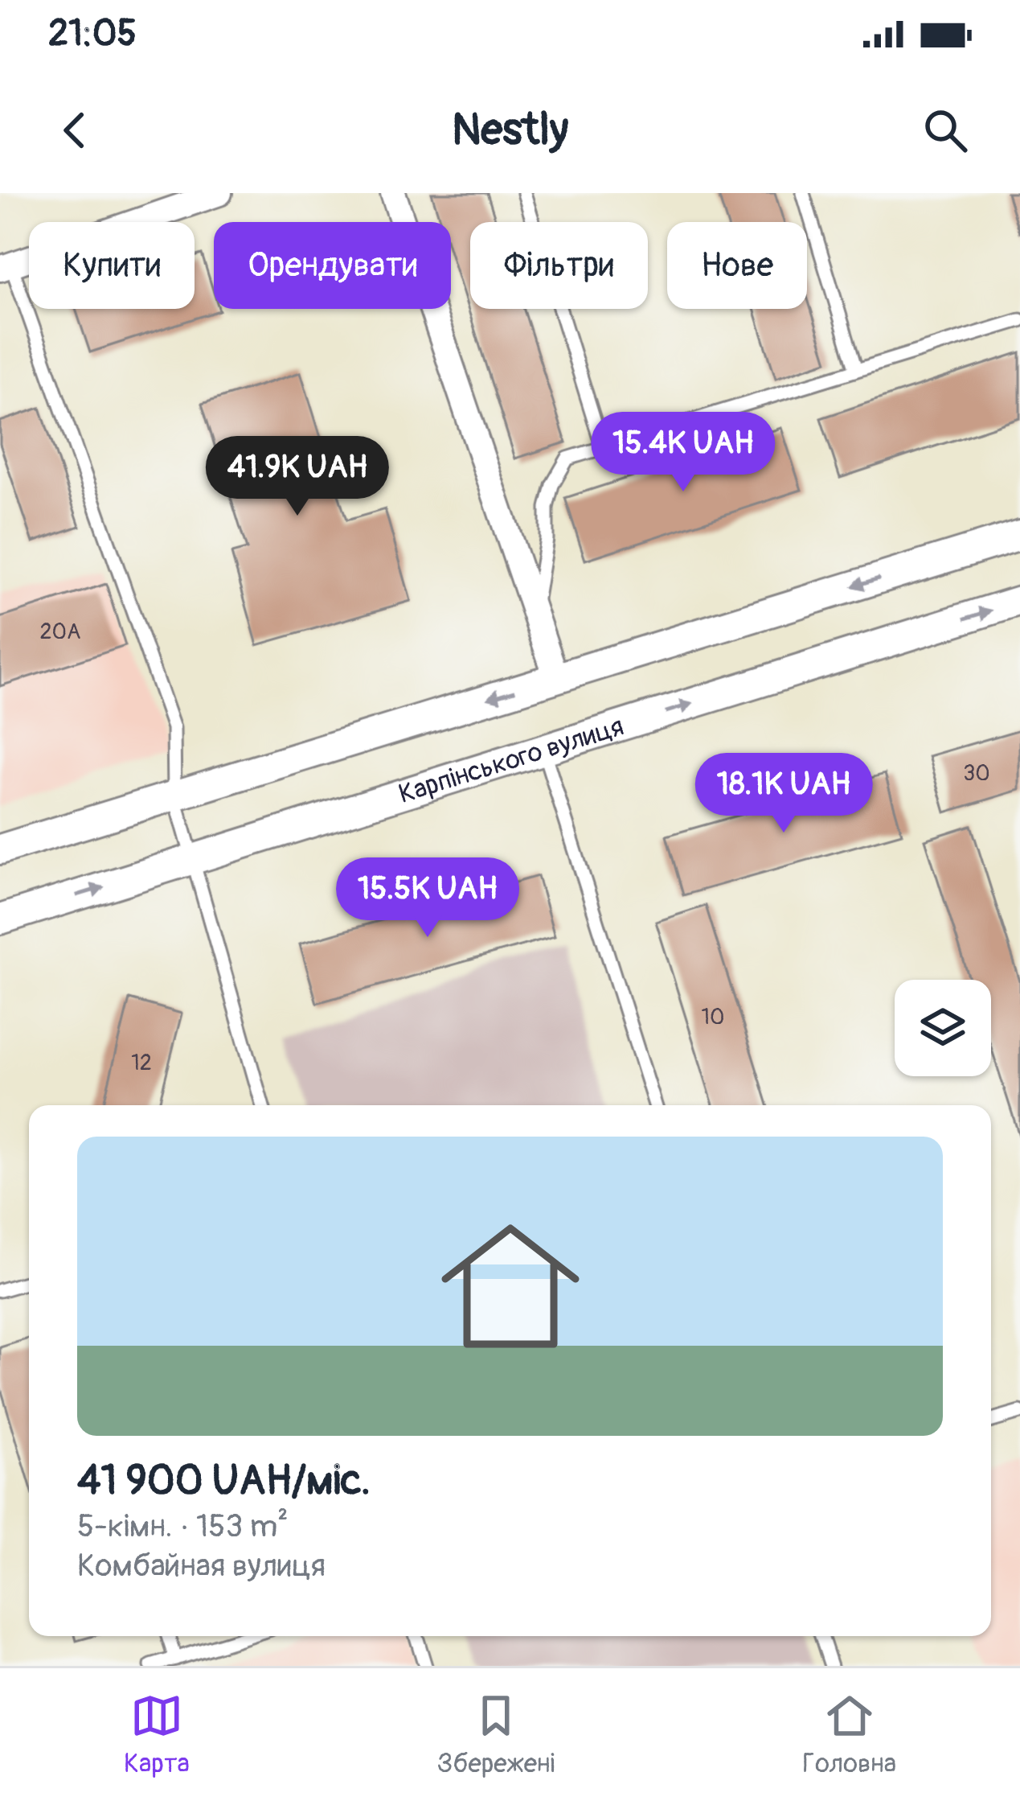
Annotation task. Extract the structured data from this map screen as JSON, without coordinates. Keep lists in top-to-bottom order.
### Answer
{
  "streets": {
    "street": ["Карпінського вулиця"]
  },
  "house_numbers": [
    "20А",
    "30",
    "10",
    "12"
  ],
  "page": {
    "status": "21:05",
    "header": "Nestly",
    "chip": [
      "Купити",
      "Орендувати",
      "Фільтри",
      "Нове"
    ],
    "price": [
      "15.4K UAH",
      "41.9K UAH",
      "18.1K UAH",
      "15.5K UAH"
    ],
    "list": [
      {
        "name": "41 900 UAH/міс.",
        "note": "5-кімн. · 153 m² · Комбайная вулиця"
      }
    ],
    "tabs": ["Карта", "Збережені", "Головна"]
  }
}
